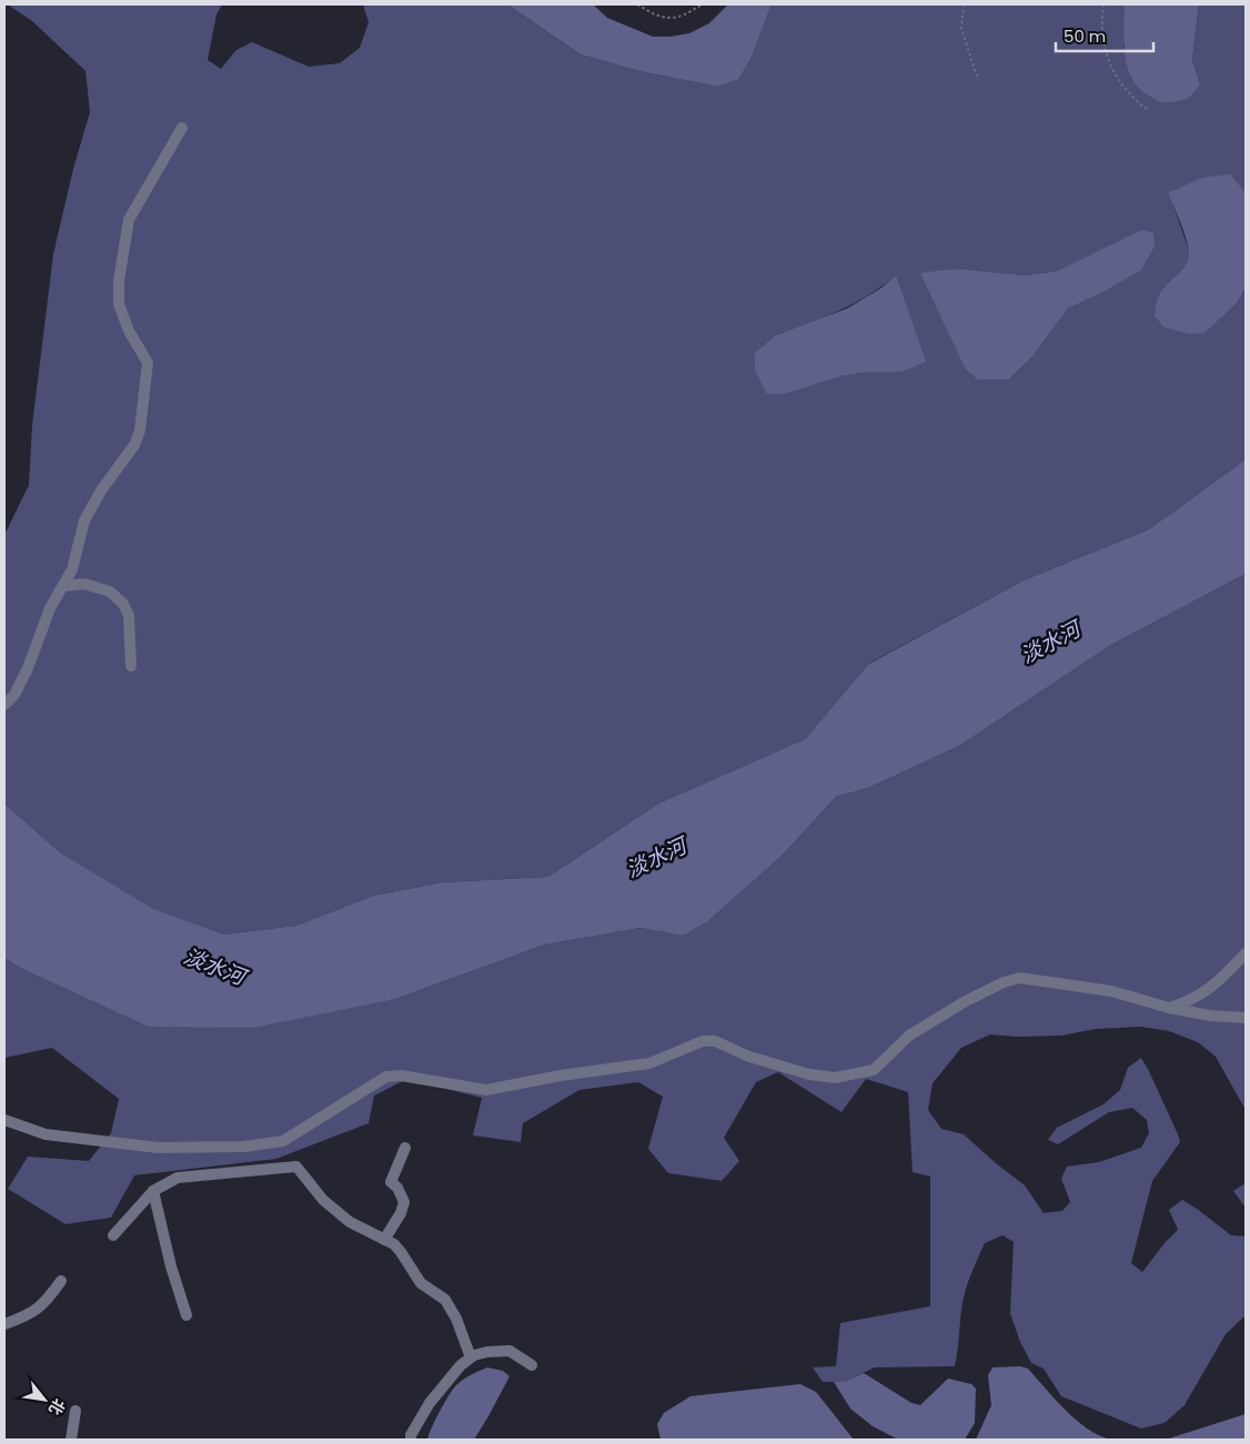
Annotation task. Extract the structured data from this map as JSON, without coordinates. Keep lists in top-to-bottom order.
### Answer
{
  "water": ["淡水河"],
  "scale_bar": "50 m",
  "north": "bottom right"
}
